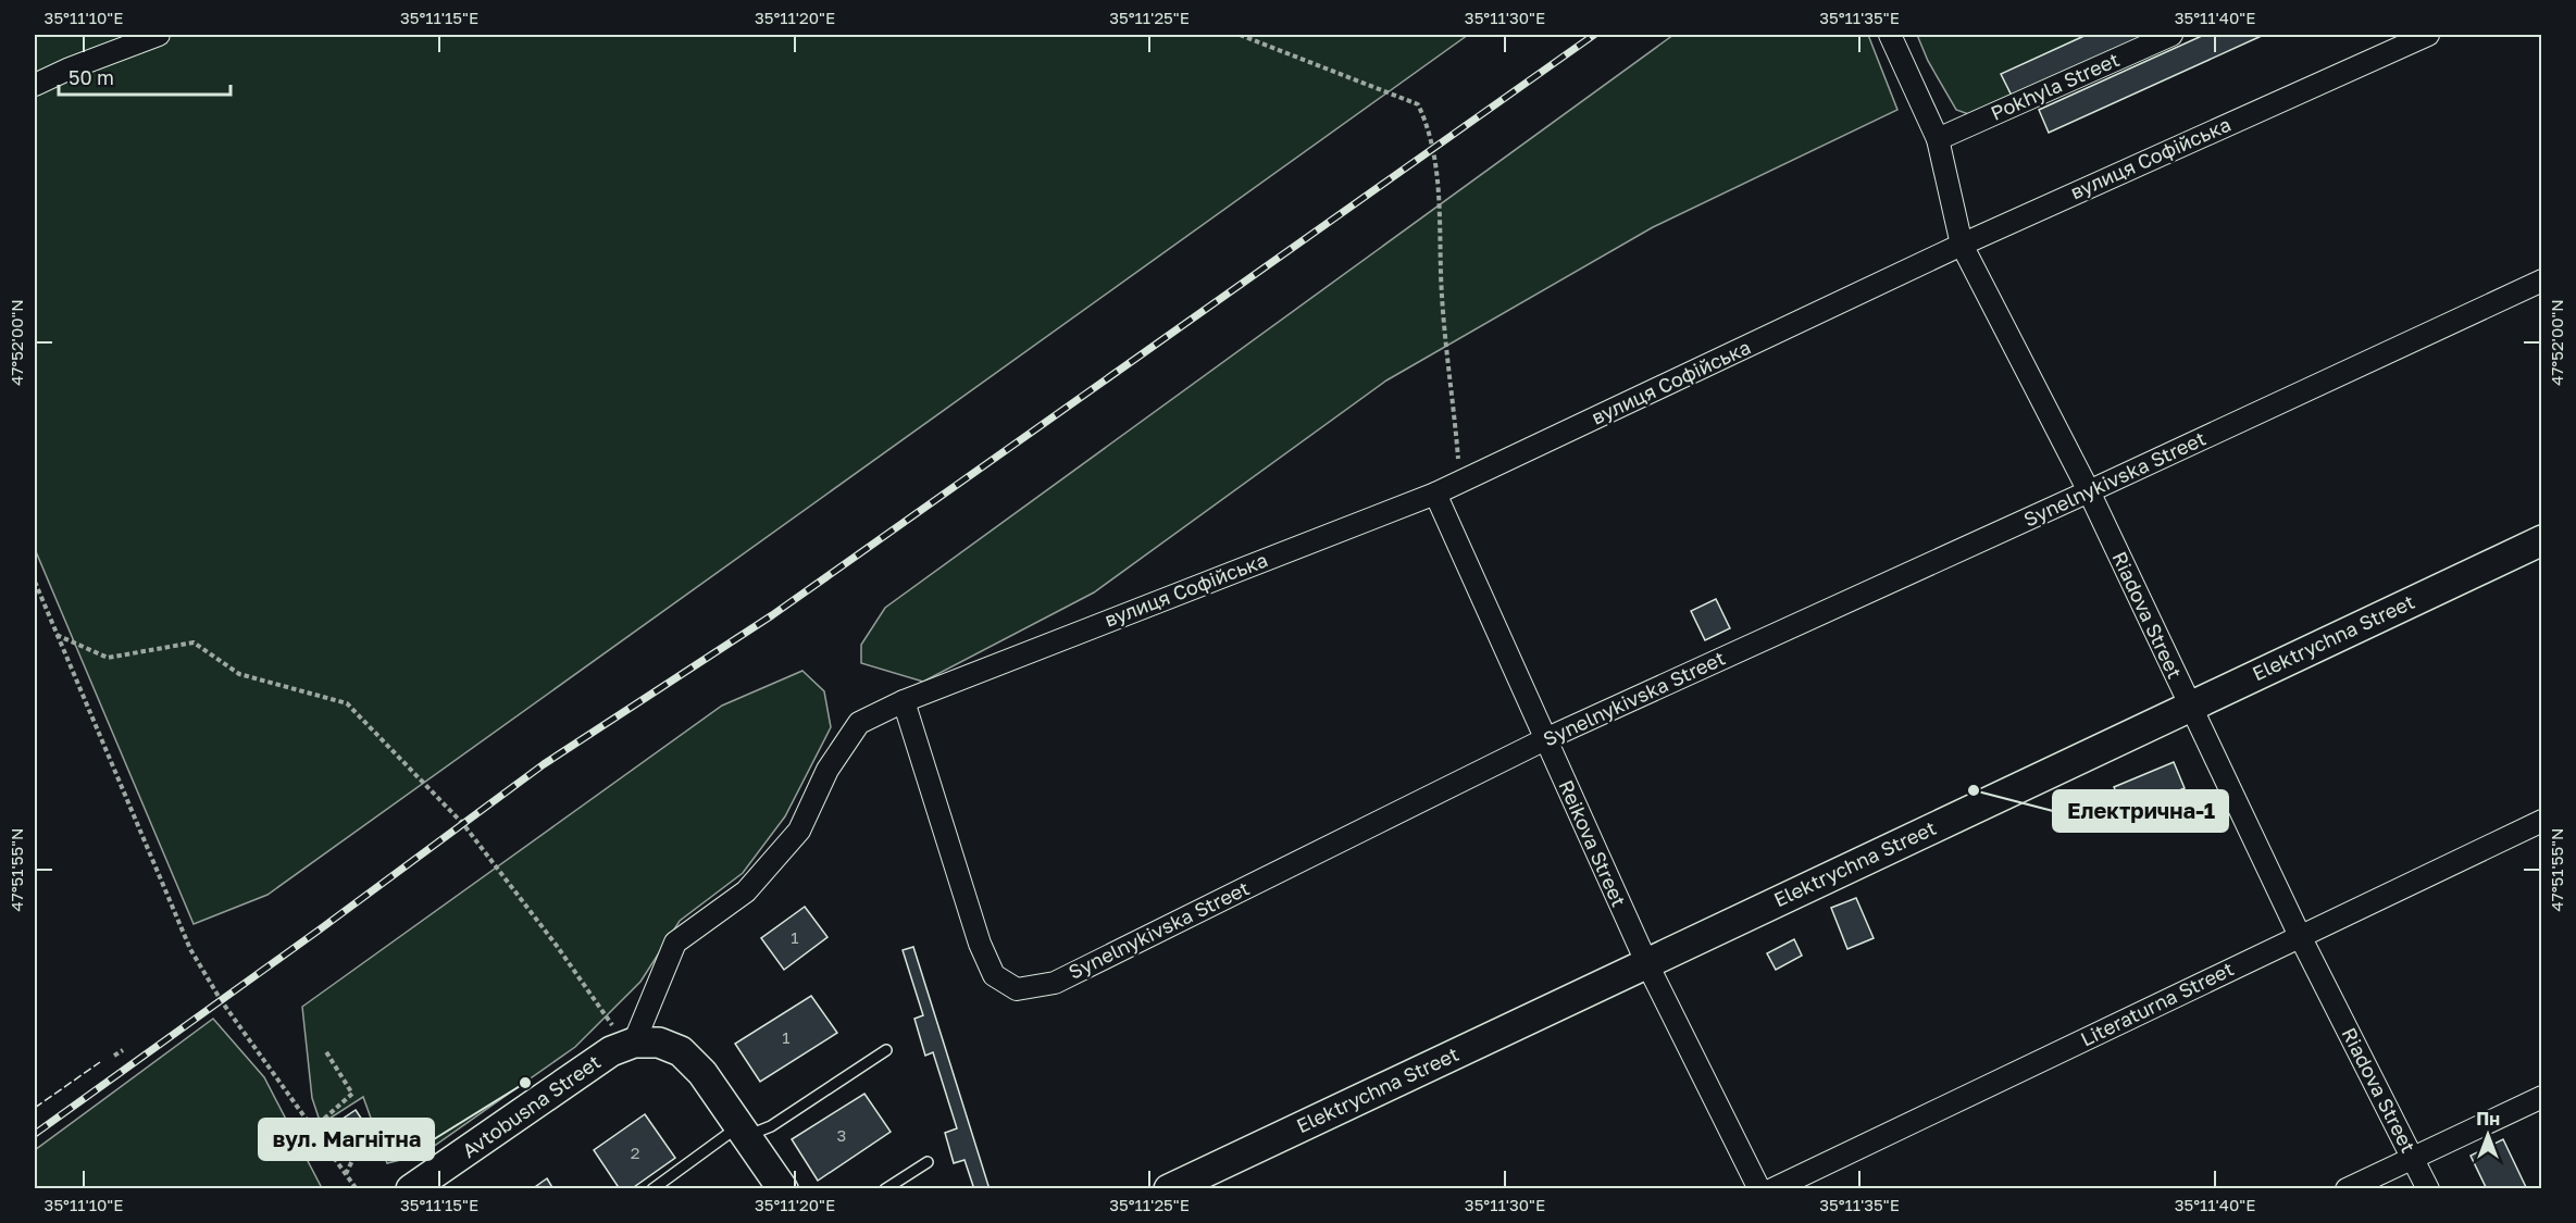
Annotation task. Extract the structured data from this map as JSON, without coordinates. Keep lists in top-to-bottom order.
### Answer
{
  "streets": {
    "street": [
      "Pokhyla Street",
      "вулиця Софійська",
      "Synelnykivska Street",
      "Riadova Street",
      "Elektrychna Street",
      "Reikova Street",
      "Literaturna Street",
      "Avtobusna Street"
    ]
  },
  "crossings": [
    ["Pokhyla Street", "Riadova Street"],
    ["вулиця Софійська", "Synelnykivska Street"],
    ["вулиця Софійська", "Riadova Street"],
    ["вулиця Софійська", "Reikova Street"],
    ["вулиця Софійська", "Avtobusna Street"],
    ["Synelnykivska Street", "Riadova Street"],
    ["Synelnykivska Street", "Reikova Street"],
    ["Riadova Street", "Elektrychna Street"],
    ["Riadova Street", "Literaturna Street"],
    ["Elektrychna Street", "Reikova Street"]
  ],
  "places": ["Електрична-1", "вул. Магнітна"],
  "house_numbers": [
    "1",
    "1",
    "3",
    "2"
  ],
  "scale_bar": "50 m",
  "north": "top",
  "coordinates": [
    "35°11'10\"E",
    "35°11'15\"E",
    "35°11'20\"E",
    "35°11'25\"E",
    "35°11'30\"E",
    "35°11'35\"E",
    "35°11'40\"E",
    "47°52'00\"N",
    "47°51'55\"N"
  ]
}
